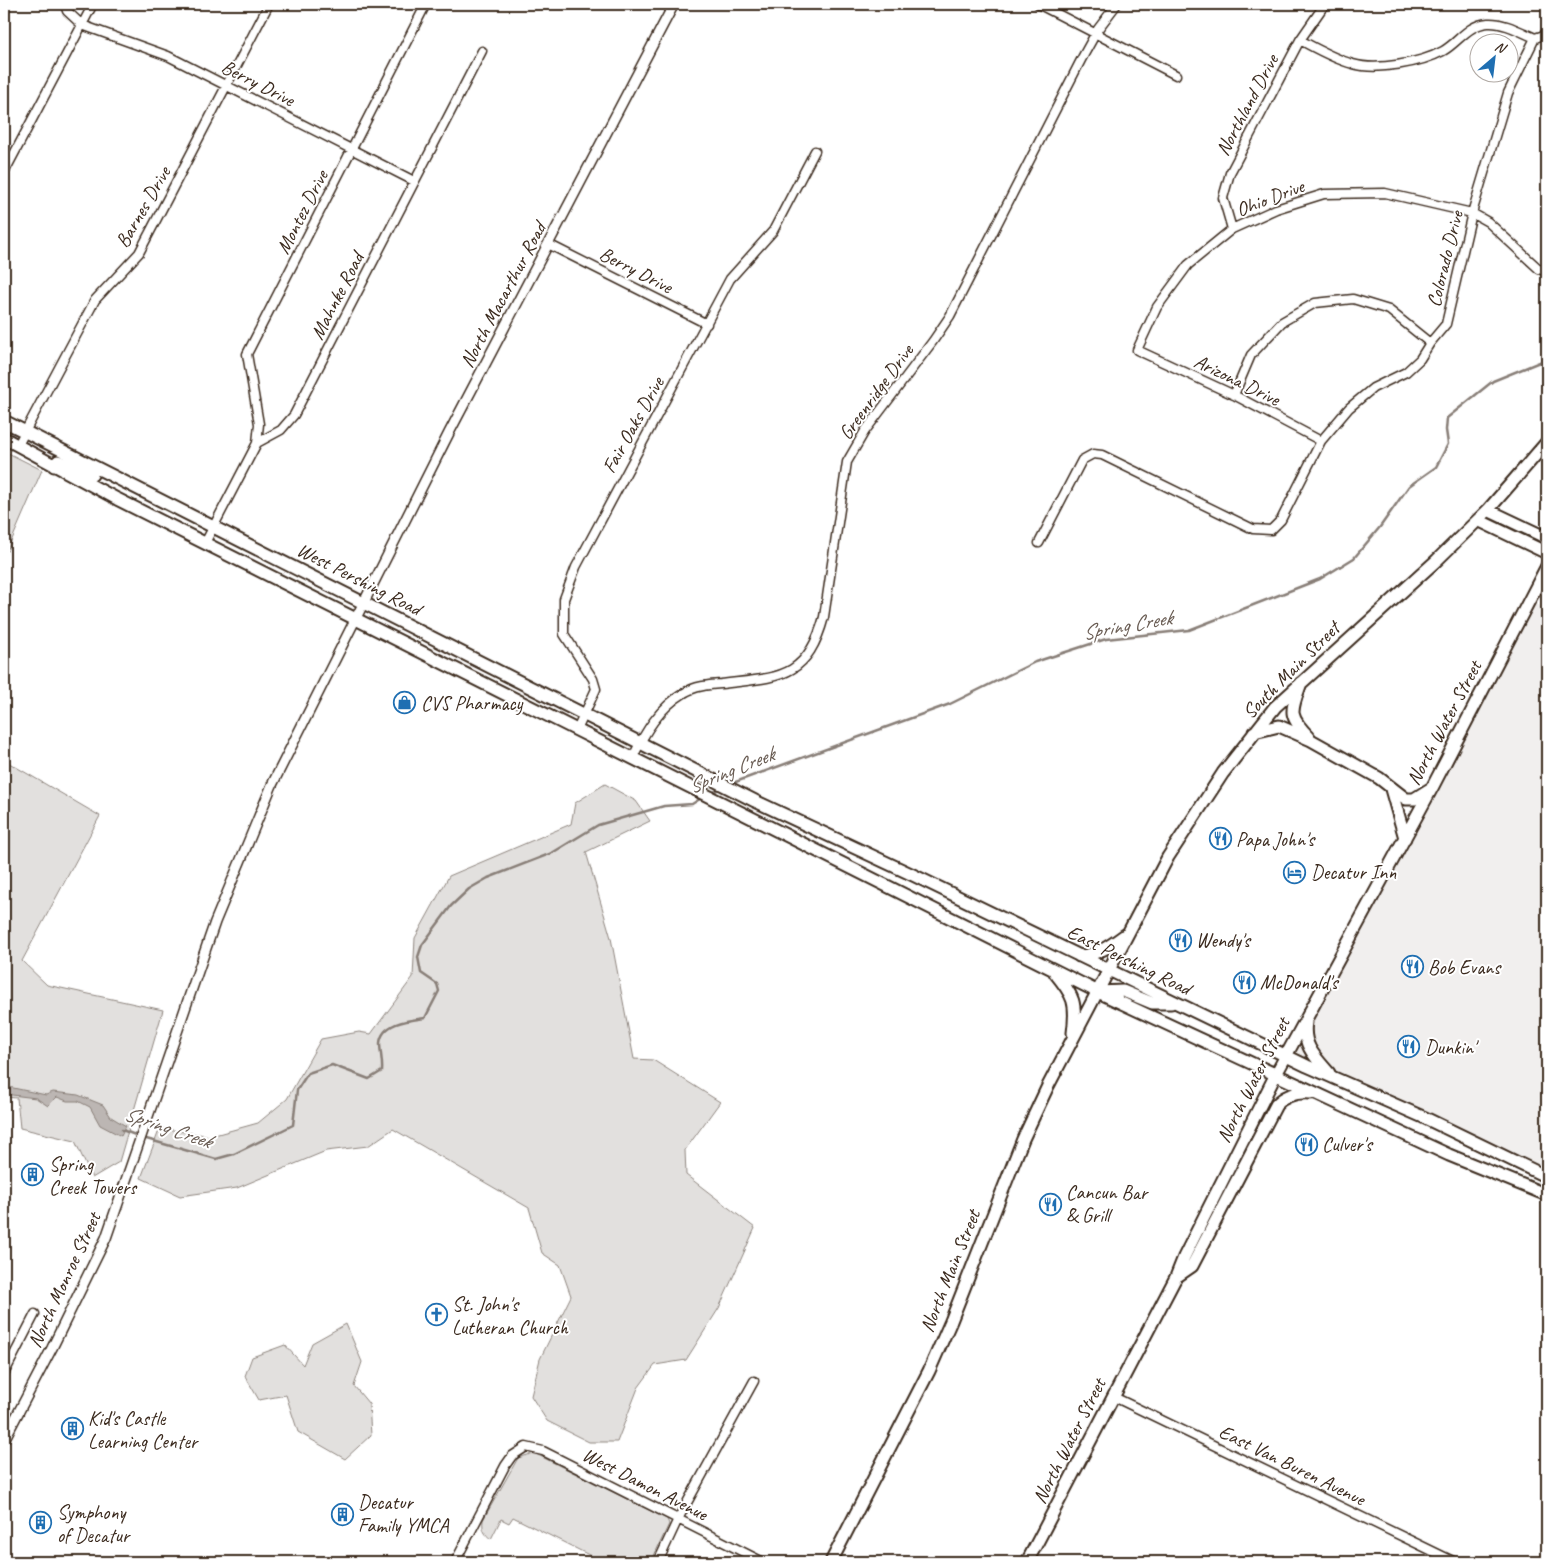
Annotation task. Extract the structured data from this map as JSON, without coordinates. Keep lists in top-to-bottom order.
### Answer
{
  "streets": {
    "main road": [
      "West Pershing Road",
      "South Main Street",
      "North Water Street",
      "East Pershing Road",
      "North Main Street"
    ],
    "street": [
      "Berry Drive",
      "Northland Drive",
      "Ohio Drive",
      "Barnes Drive",
      "Montez Drive",
      "Colorado Drive",
      "North Macarthur Road",
      "Mahnke Road",
      "Arizona Drive",
      "Greenridge Drive",
      "Fair Oaks Drive",
      "North Monroe Street",
      "East Van Buren Avenue",
      "West Damon Avenue"
    ]
  },
  "crossings": [
    ["Berry Drive", "Barnes Drive"],
    ["Berry Drive", "Montez Drive"],
    ["Berry Drive", "North Macarthur Road"],
    ["Berry Drive", "Mahnke Road"],
    ["Berry Drive", "Fair Oaks Drive"],
    ["Northland Drive", "Ohio Drive"],
    ["Ohio Drive", "Colorado Drive"],
    ["Ohio Drive", "Arizona Drive"],
    ["Barnes Drive", "West Pershing Road"],
    ["Montez Drive", "Mahnke Road"],
    ["Colorado Drive", "Arizona Drive"],
    ["North Macarthur Road", "West Pershing Road"],
    ["North Macarthur Road", "North Monroe Street"],
    ["Greenridge Drive", "West Pershing Road"],
    ["Fair Oaks Drive", "West Pershing Road"],
    ["West Pershing Road", "South Main Street"],
    ["West Pershing Road", "North Water Street"],
    ["West Pershing Road", "East Pershing Road"],
    ["West Pershing Road", "North Main Street"],
    ["South Main Street", "East Pershing Road"],
    ["South Main Street", "North Main Street"],
    ["North Water Street", "East Pershing Road"],
    ["North Water Street", "East Van Buren Avenue"]
  ],
  "water": ["Spring Creek"],
  "places": {
    "shop": ["CVS Pharmacy"],
    "restaurant": [
      "Papa John's",
      "Wendy's",
      "Bob Evans",
      "McDonald's",
      "Dunkin'",
      "Culver's",
      "Cancun Bar & Grill"
    ],
    "hotel": ["Decatur Inn"],
    "building": [
      "Spring Creek Towers",
      "Kid's Castle Learning Center",
      "Decatur Family YMCA",
      "Symphony of Decatur"
    ],
    "church": ["St. John's Lutheran Church"]
  },
  "north": "top right"
}
